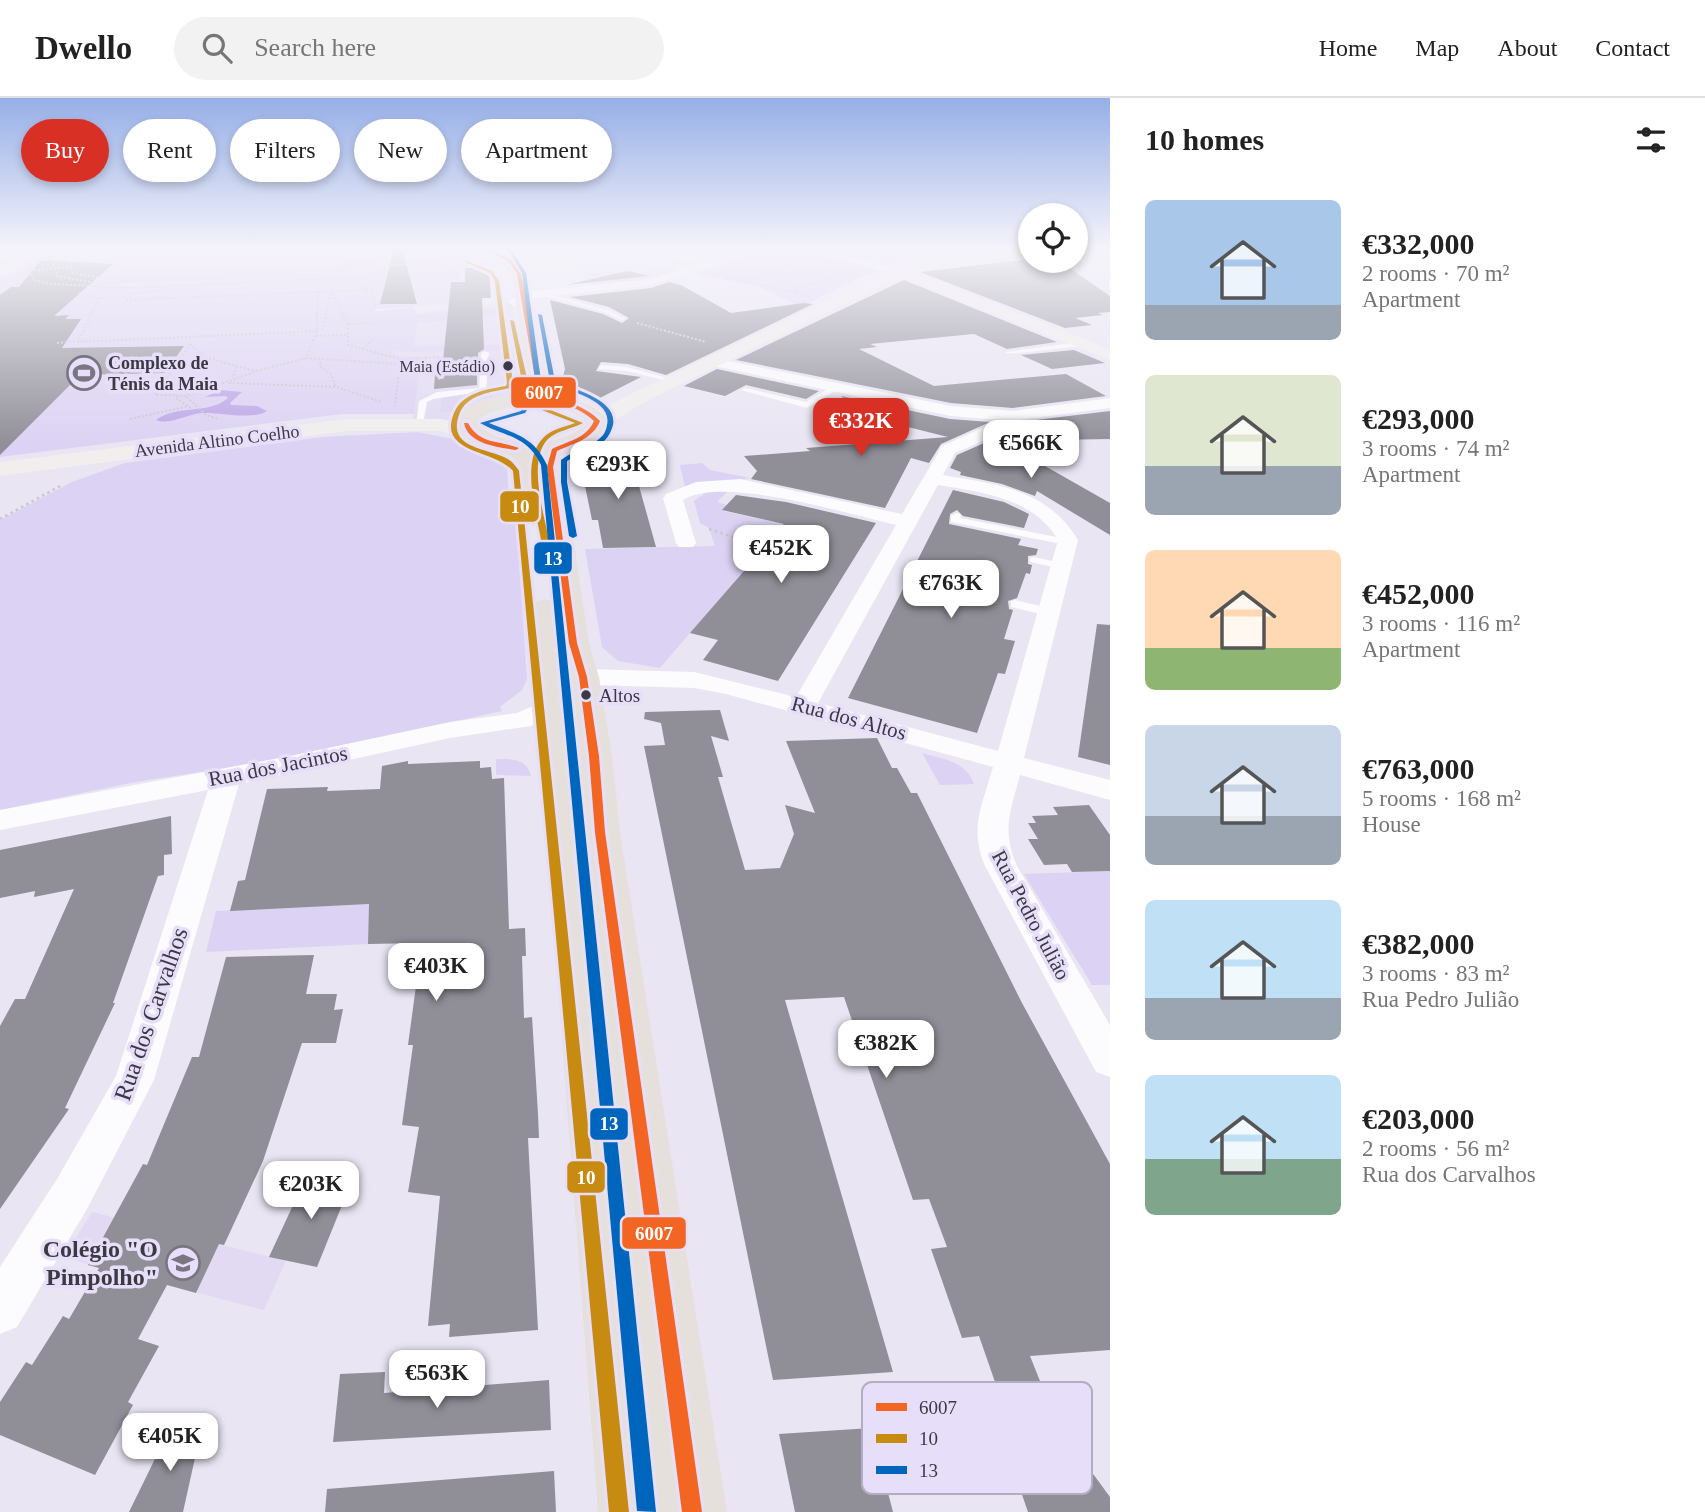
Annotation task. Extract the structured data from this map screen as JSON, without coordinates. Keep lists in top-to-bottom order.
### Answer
{
  "streets": {
    "main road": ["Avenida Altino Coelho"],
    "street": [
      "Rua dos Altos",
      "Rua dos Jacintos",
      "Rua Pedro Julião",
      "Rua dos Carvalhos"
    ]
  },
  "crossings": [
    ["Rua dos Altos", "Rua dos Jacintos"],
    ["Rua dos Altos", "Rua Pedro Julião"],
    ["Rua dos Jacintos", "Rua dos Carvalhos"]
  ],
  "places": {
    "other": ["Maia (Estádio)", "Altos"],
    "sports": ["Complexo de Ténis da Maia"],
    "school or university": ["Colégio \"O Pimpolho\""]
  },
  "lines": ["transit line 6007", "transit line 10", "transit line 13"],
  "legend": ["6007", "10", "13"],
  "page": {
    "header": "Dwello",
    "search": "Search here",
    "nav": [
      "Home",
      "Map",
      "About",
      "Contact"
    ],
    "heading": "10 homes",
    "chip": [
      "Buy",
      "Rent",
      "Filters",
      "New",
      "Apartment"
    ],
    "list": [
      {
        "name": "€332,000",
        "note": "2 rooms · 70 m² · Apartment"
      },
      {
        "name": "€293,000",
        "note": "3 rooms · 74 m² · Apartment"
      },
      {
        "name": "€452,000",
        "note": "3 rooms · 116 m² · Apartment"
      },
      {
        "name": "€763,000",
        "note": "5 rooms · 168 m² · House"
      },
      {
        "name": "€382,000",
        "note": "3 rooms · 83 m² · Rua Pedro Julião"
      },
      {
        "name": "€203,000",
        "note": "2 rooms · 56 m² · Rua dos Carvalhos"
      }
    ],
    "price": [
      "€332K",
      "€566K",
      "€293K",
      "€452K",
      "€763K",
      "€403K",
      "€382K",
      "€203K",
      "€563K",
      "€405K"
    ]
  }
}
